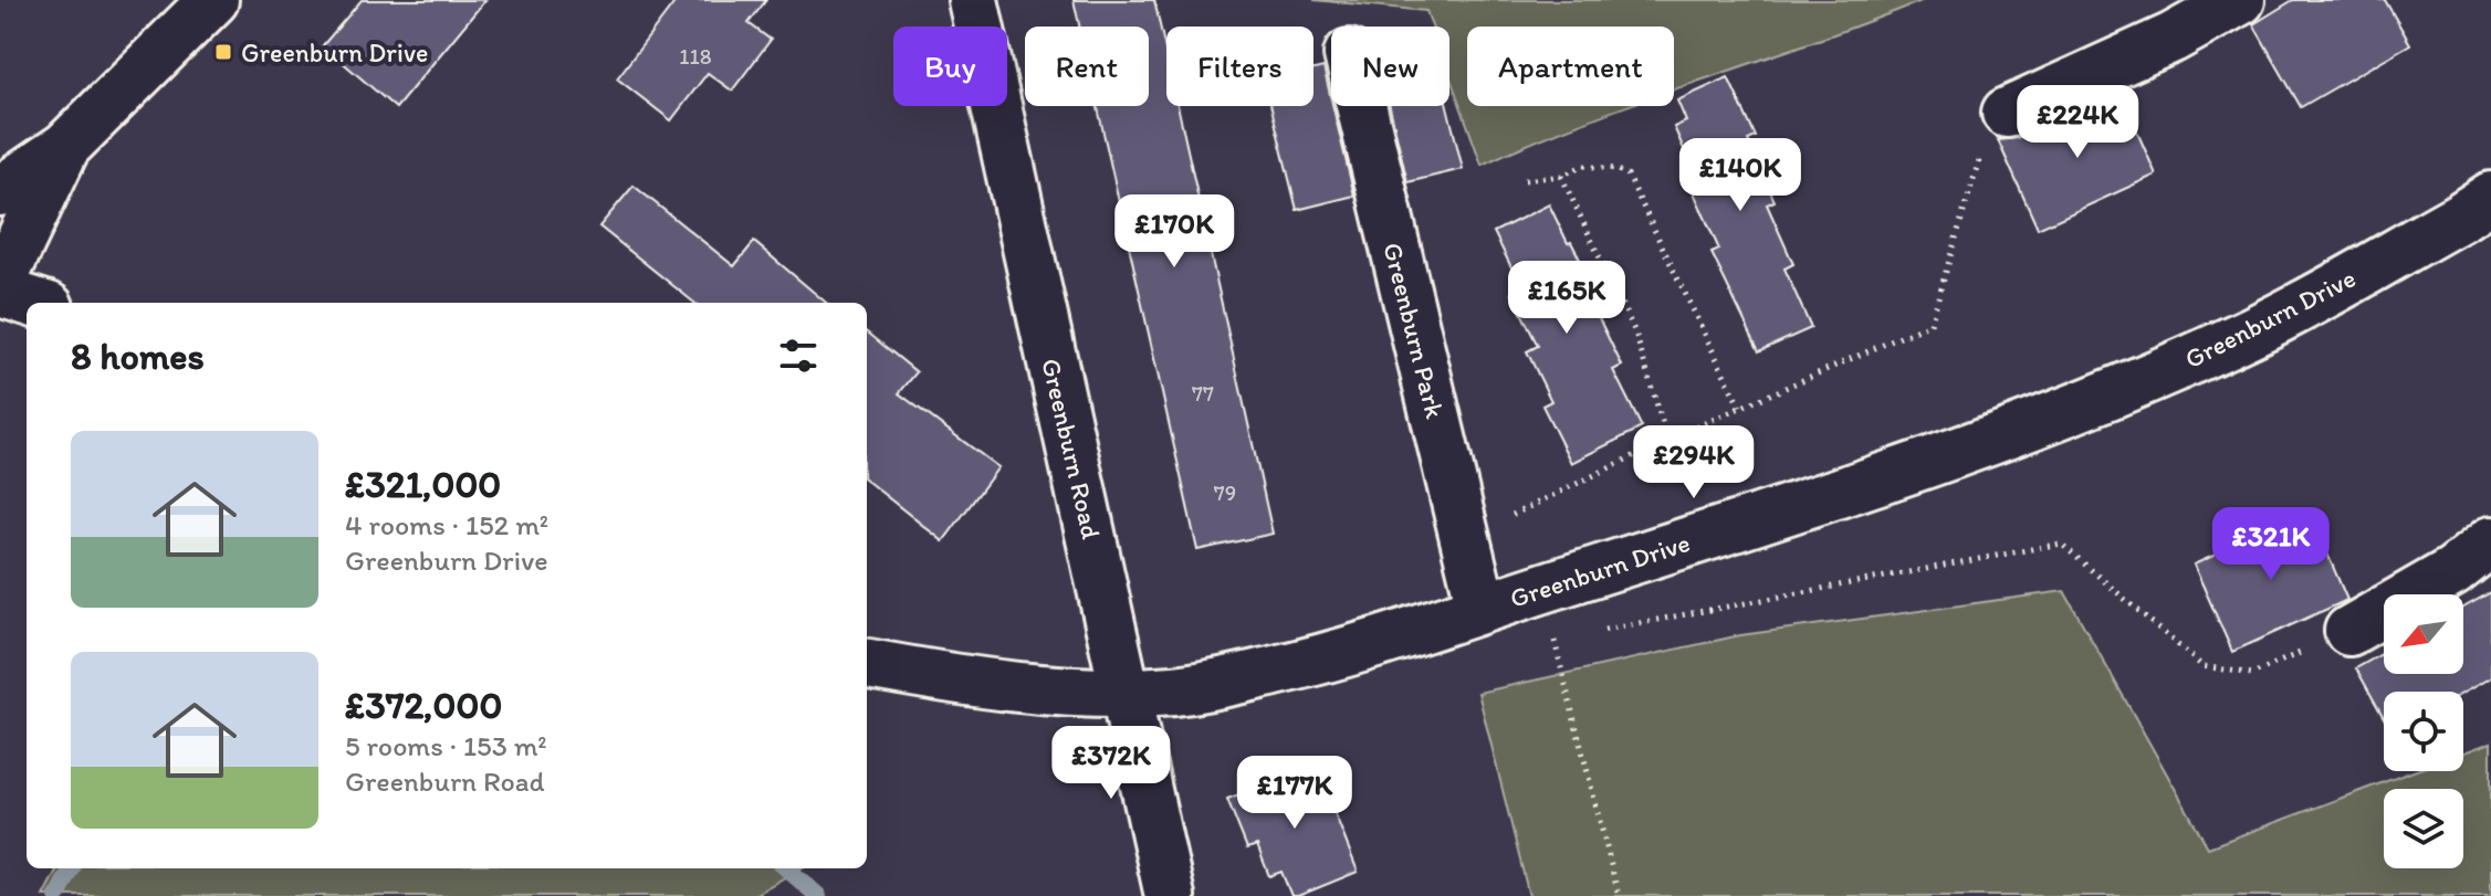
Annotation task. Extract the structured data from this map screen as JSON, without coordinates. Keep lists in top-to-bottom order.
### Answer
{
  "streets": {
    "street": ["Greenburn Drive", "Greenburn Park", "Greenburn Road"]
  },
  "crossings": [
    ["Greenburn Drive", "Greenburn Park"],
    ["Greenburn Drive", "Greenburn Road"]
  ],
  "places": {
    "transit": ["Greenburn Drive"]
  },
  "house_numbers": ["118", "77", "79"],
  "north": "bottom left",
  "page": {
    "chip": [
      "Buy",
      "Rent",
      "Filters",
      "New",
      "Apartment"
    ],
    "price": [
      "£224K",
      "£140K",
      "£170K",
      "£165K",
      "£294K",
      "£321K",
      "£372K",
      "£177K"
    ],
    "heading": "8 homes",
    "list": [
      {
        "name": "£321,000",
        "note": "4 rooms · 152 m² · Greenburn Drive"
      },
      {
        "name": "£372,000",
        "note": "5 rooms · 153 m² · Greenburn Road"
      }
    ]
  }
}
